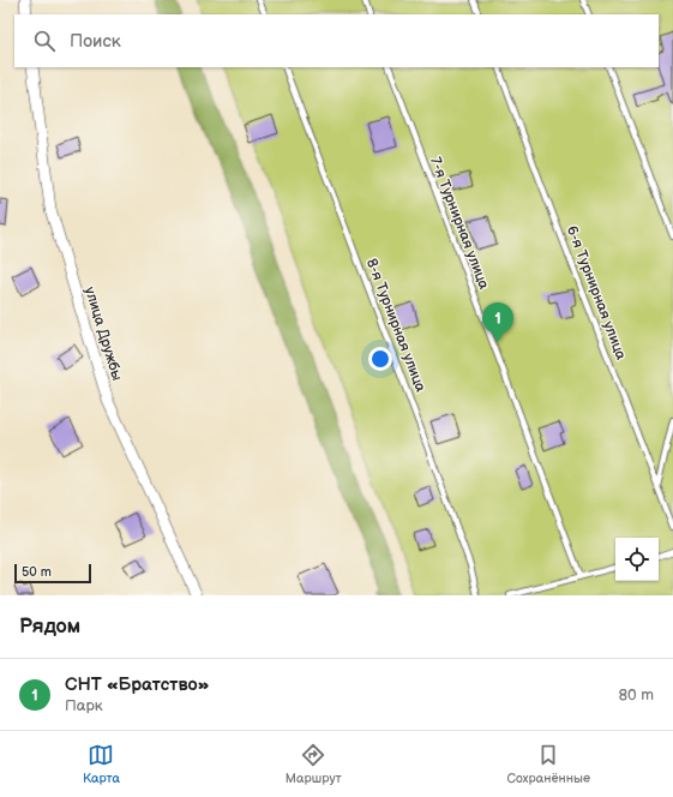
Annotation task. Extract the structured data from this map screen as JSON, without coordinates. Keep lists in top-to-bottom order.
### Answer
{
  "streets": {
    "street": ["улица Дружбы"],
    "lane": ["7-я Турнирная улица", "6-я Турнирная улица", "8-я Турнирная улица"]
  },
  "scale_bar": "50 m",
  "page": {
    "search": "Поиск",
    "pins": "1",
    "scale": "50 m",
    "heading": "Рядом",
    "list": [
      {
        "mark": "1",
        "name": "СНТ «Братство»",
        "note": "Парк",
        "value": "80 m"
      }
    ],
    "nav": ["Карта", "Маршрут", "Сохранённые"]
  }
}
